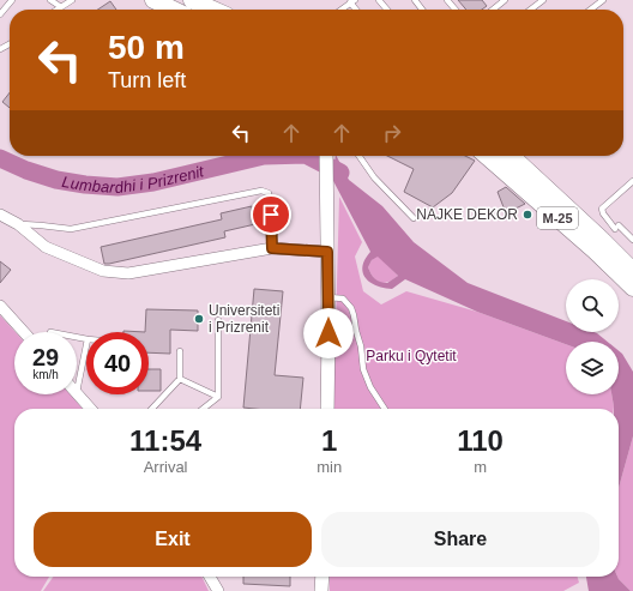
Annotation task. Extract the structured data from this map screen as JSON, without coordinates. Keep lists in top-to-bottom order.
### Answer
{
  "streets": {
    "main road": ["M-25"]
  },
  "water": ["Lumbardhi i Prizrenit"],
  "parks": ["Parku i Qytetit"],
  "places": ["NAJKE DEKOR", "Universiteti i Prizrenit"],
  "page": {
    "turn": ["50 m", "Turn left"],
    "speed": "29 km/h",
    "limit": "40",
    "eta": [
      "11:54",
      "Arrival",
      "1",
      "min",
      "110",
      "m"
    ],
    "buttons": ["Exit", "Share"]
  }
}
